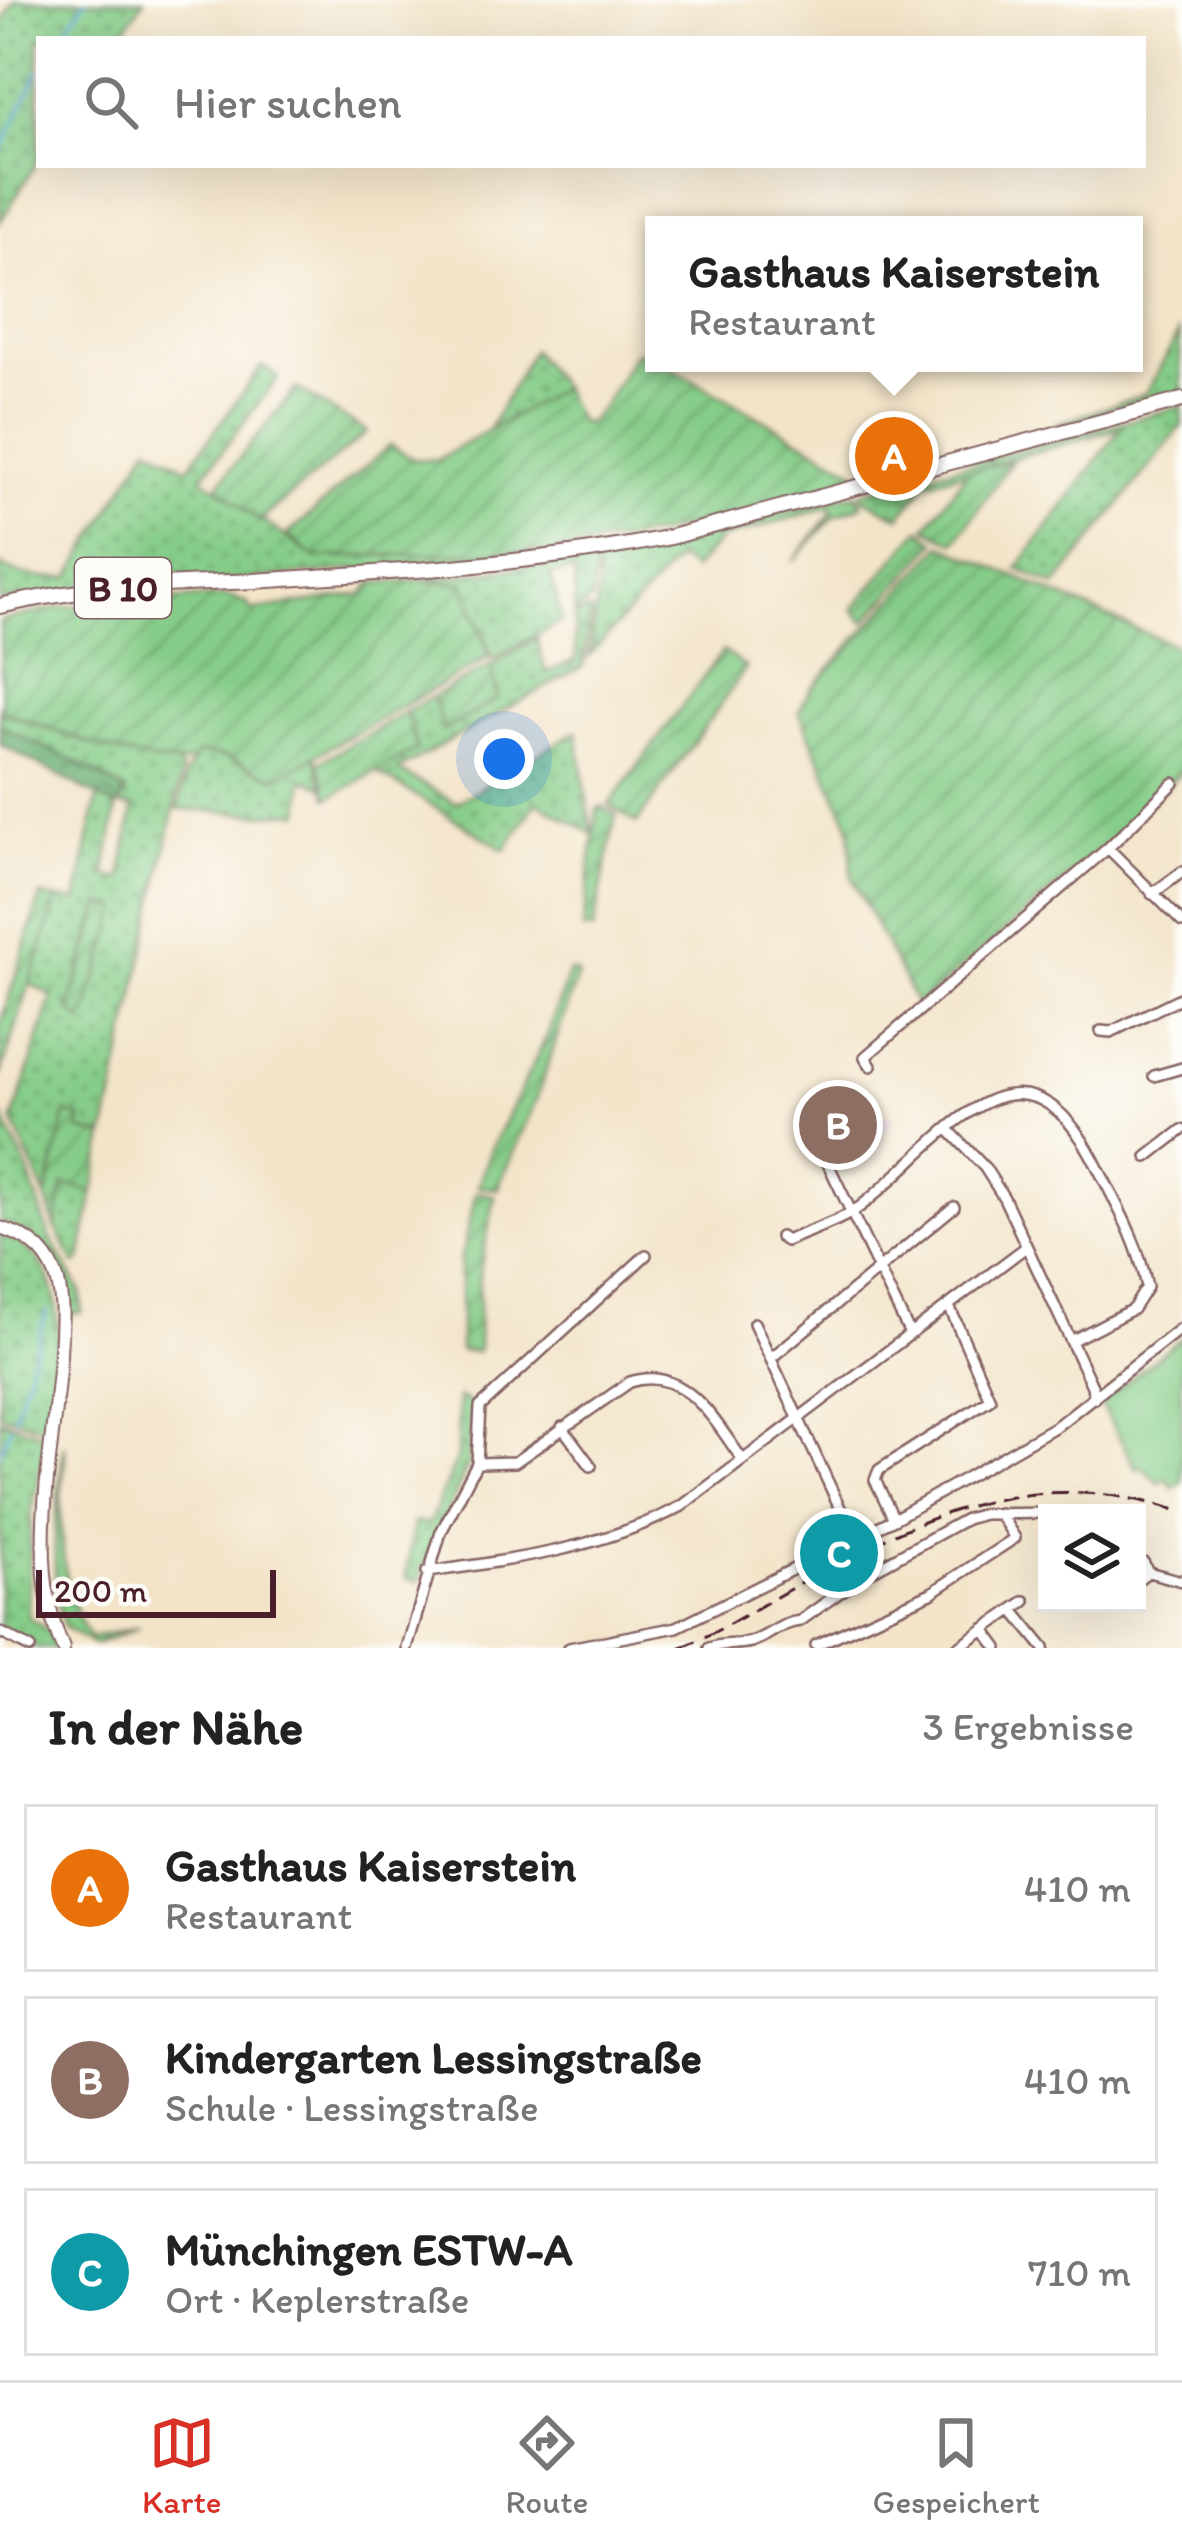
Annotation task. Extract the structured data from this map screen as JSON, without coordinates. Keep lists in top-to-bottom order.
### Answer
{
  "streets": {
    "main road": ["B 10"]
  },
  "scale_bar": "200 m",
  "page": {
    "search": "Hier suchen",
    "popup": ["Gasthaus Kaiserstein", "Restaurant"],
    "pins": ["A", "B", "C"],
    "scale": "200 m",
    "heading": ["In der Nähe", "3 Ergebnisse"],
    "list": [
      {
        "mark": "A",
        "name": "Gasthaus Kaiserstein",
        "note": "Restaurant",
        "value": "410 m"
      },
      {
        "mark": "B",
        "name": "Kindergarten Lessingstraße",
        "note": "Schule · Lessingstraße",
        "value": "410 m"
      },
      {
        "mark": "C",
        "name": "Münchingen ESTW-A",
        "note": "Ort · Keplerstraße",
        "value": "710 m"
      }
    ],
    "nav": ["Karte", "Route", "Gespeichert"]
  }
}
